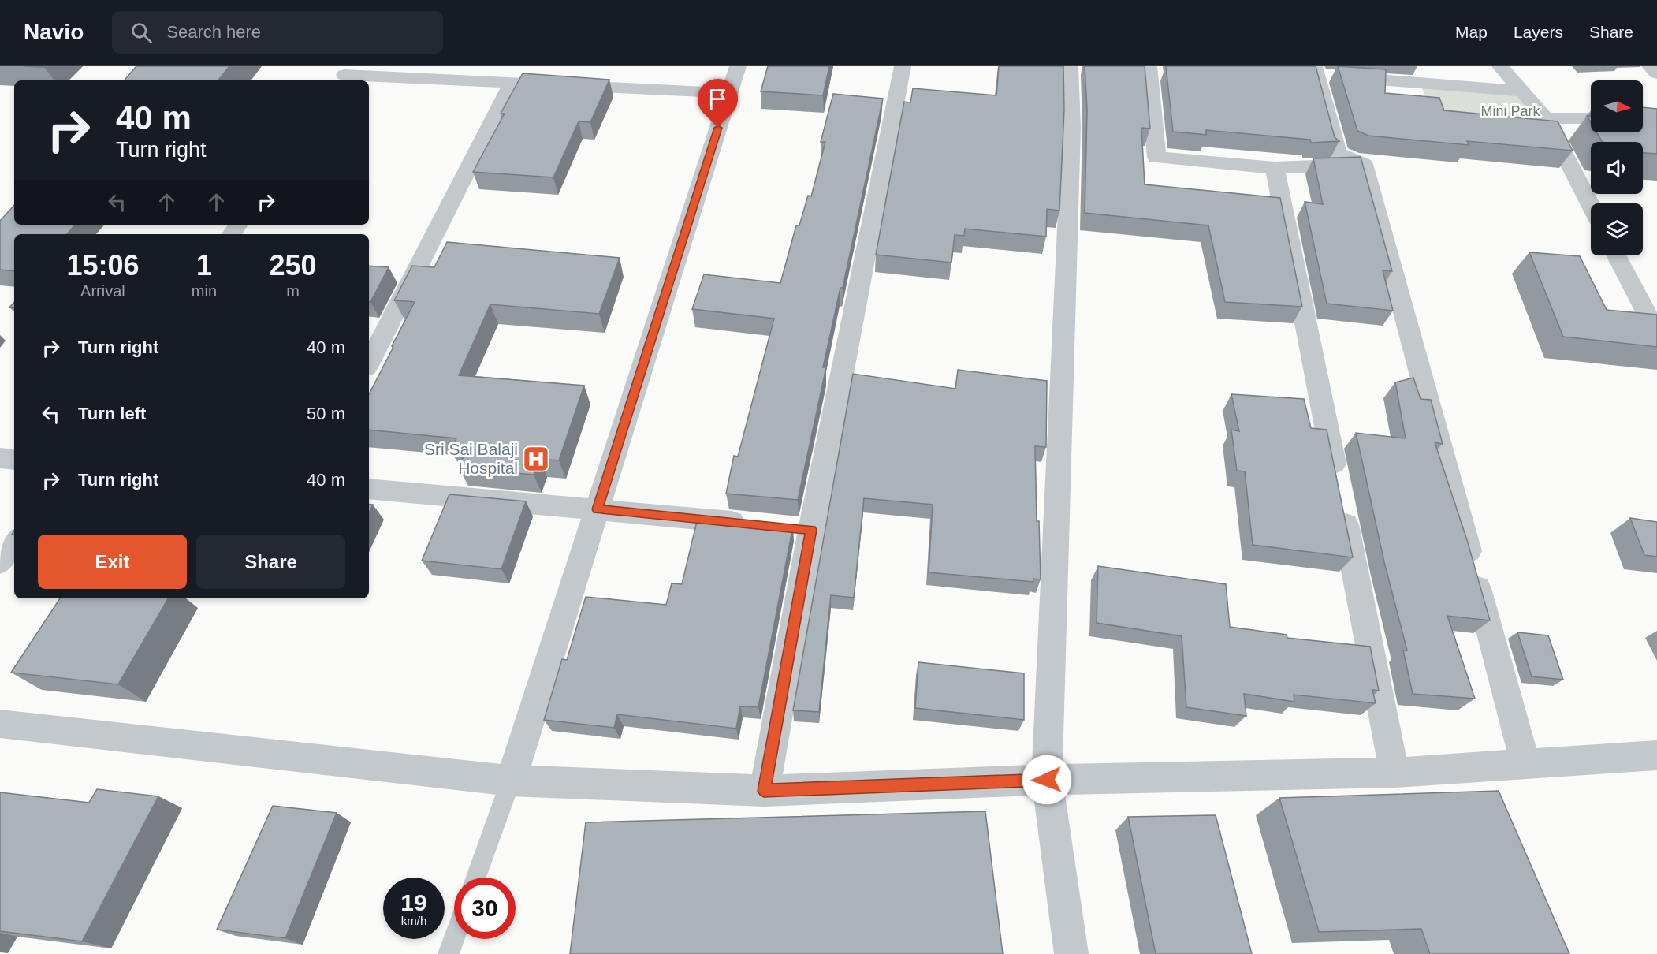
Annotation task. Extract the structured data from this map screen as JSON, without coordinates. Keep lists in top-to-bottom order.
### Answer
{
  "parks": ["Mini Park"],
  "places": {
    "hospital": ["Sri Sai Balaji Hospital"]
  },
  "north": "right",
  "page": {
    "header": "Navio",
    "search": "Search here",
    "nav": ["Map", "Layers", "Share"],
    "turn": ["40 m", "Turn right"],
    "eta": [
      "15:06",
      "Arrival",
      "1",
      "min",
      "250",
      "m"
    ],
    "list": [
      {
        "name": "Turn right",
        "value": "40 m"
      },
      {
        "name": "Turn left",
        "value": "50 m"
      },
      {
        "name": "Turn right",
        "value": "40 m"
      }
    ],
    "buttons": ["Exit", "Share"],
    "speed": "19 km/h",
    "limit": "30"
  }
}
